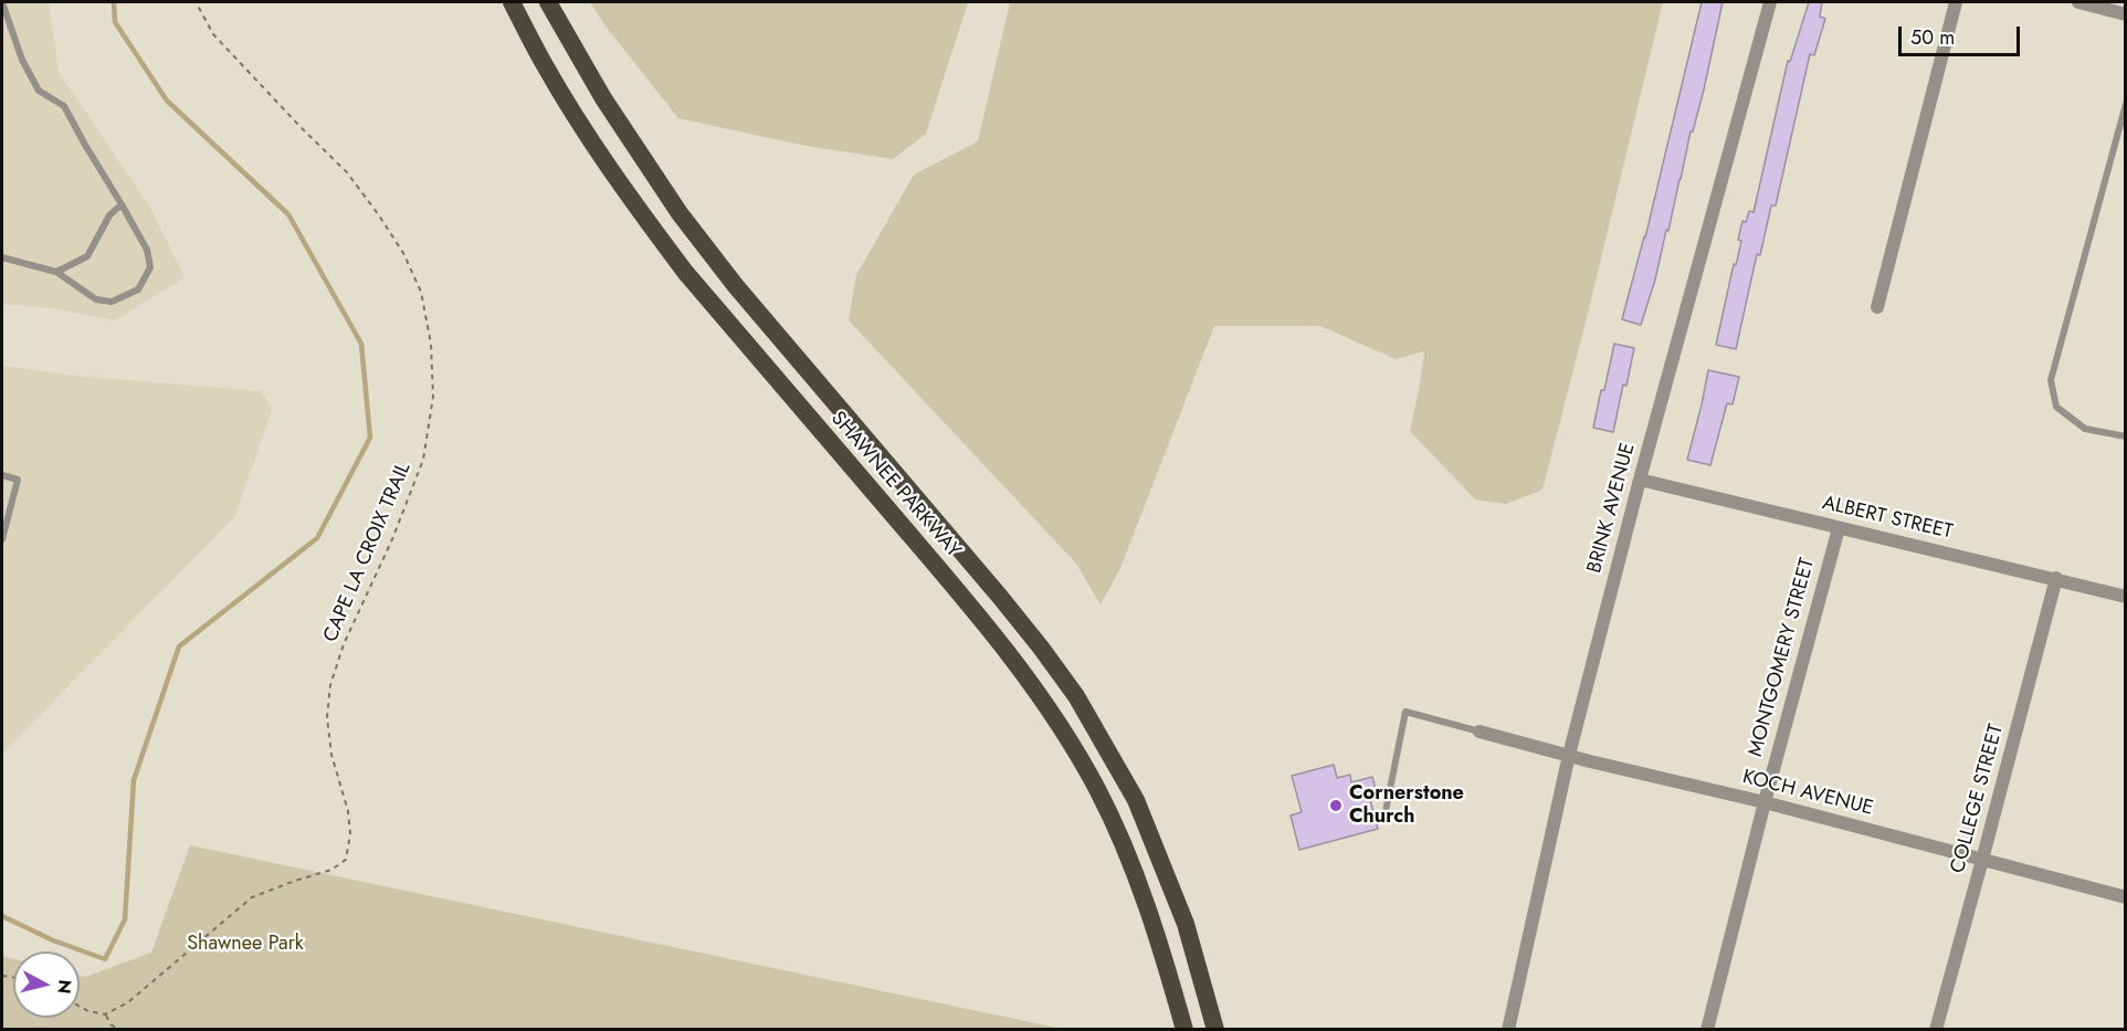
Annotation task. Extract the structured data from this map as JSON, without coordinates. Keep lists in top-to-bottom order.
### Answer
{
  "streets": {
    "highway": ["SHAWNEE PARKWAY"],
    "street": [
      "BRINK AVENUE",
      "ALBERT STREET",
      "MONTGOMERY STREET",
      "KOCH AVENUE",
      "COLLEGE STREET"
    ],
    "path": ["CAPE LA CROIX TRAIL"]
  },
  "crossings": [
    ["BRINK AVENUE", "ALBERT STREET"],
    ["BRINK AVENUE", "KOCH AVENUE"],
    ["ALBERT STREET", "MONTGOMERY STREET"],
    ["ALBERT STREET", "COLLEGE STREET"],
    ["MONTGOMERY STREET", "KOCH AVENUE"],
    ["KOCH AVENUE", "COLLEGE STREET"]
  ],
  "parks": ["Shawnee Park"],
  "places": ["Cornerstone Church"],
  "scale_bar": "50 m",
  "north": "right"
}
